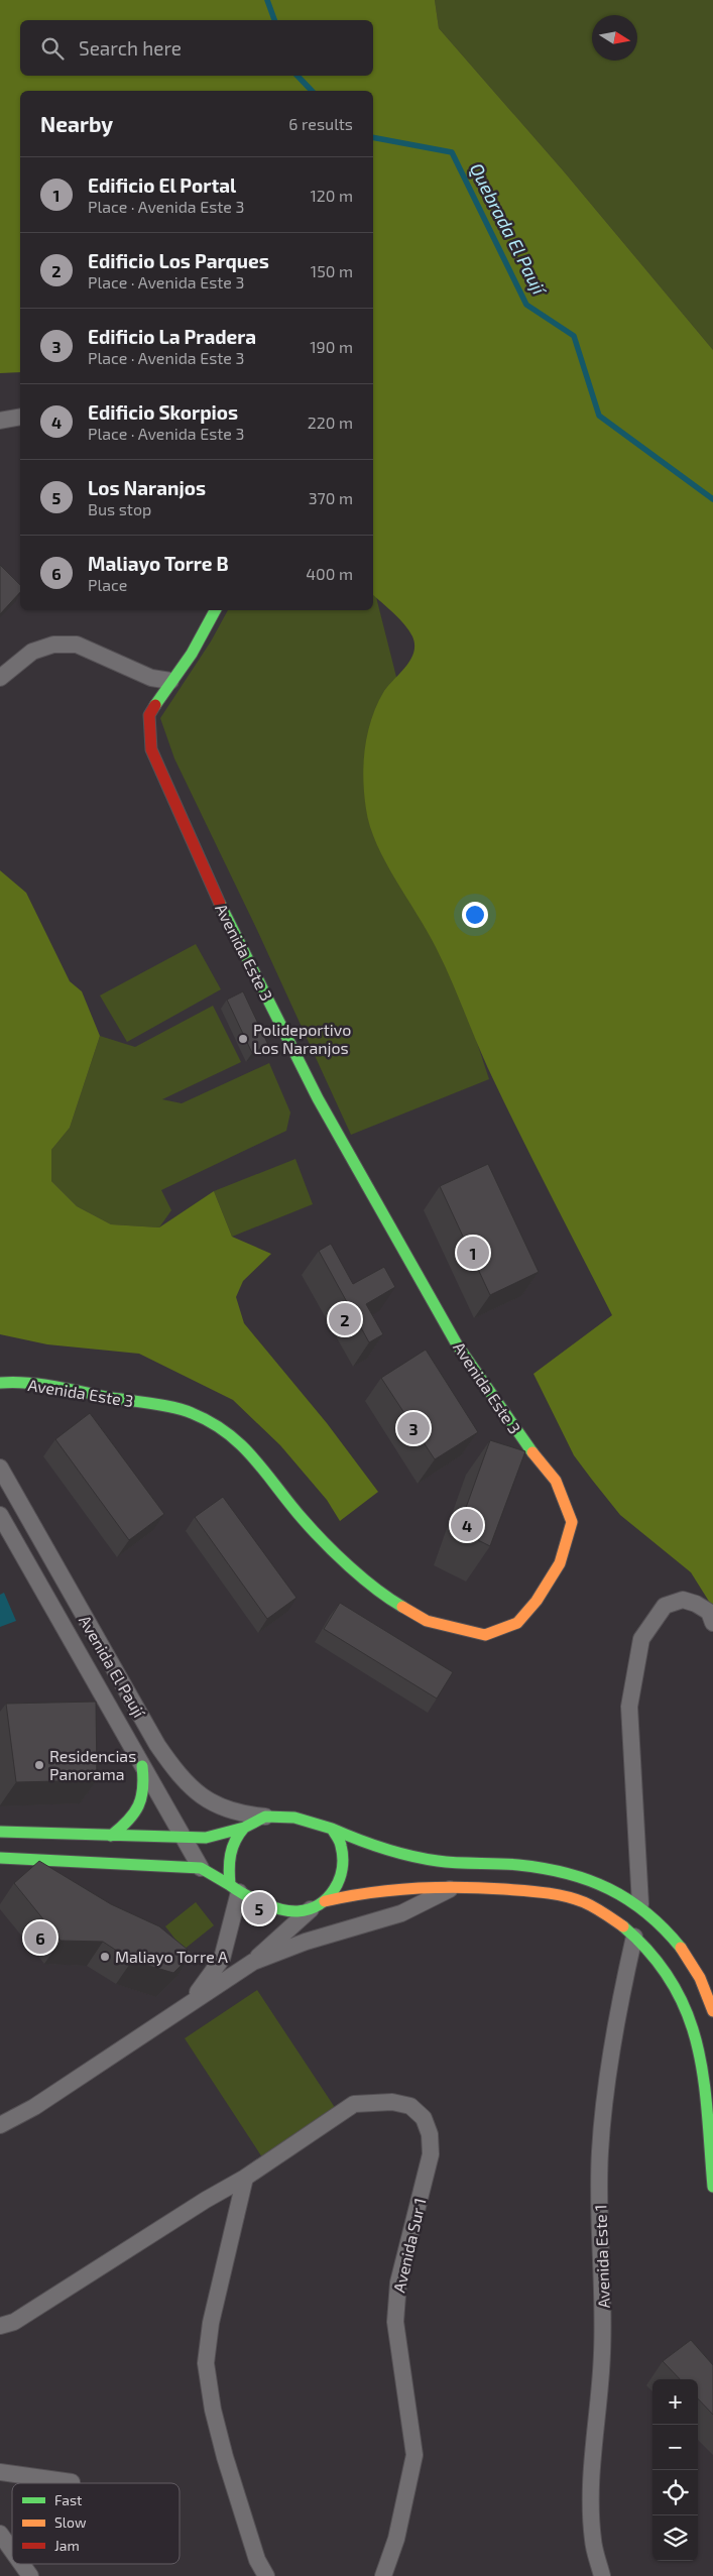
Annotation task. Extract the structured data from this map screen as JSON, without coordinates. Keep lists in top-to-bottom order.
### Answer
{
  "streets": {
    "main road": ["Avenida Este 3"],
    "street": ["Avenida El Paují", "Avenida Sur 1", "Avenida Este 1"]
  },
  "water": ["Quebrada El Paují"],
  "places": ["Polideportivo Los Naranjos", "Residencias Panorama", "Maliayo Torre A"],
  "legend": ["Fast", "Slow", "Jam"],
  "north": "right",
  "page": {
    "search": "Search here",
    "heading": ["Nearby", "6 results"],
    "list": [
      {
        "mark": "1",
        "name": "Edificio El Portal",
        "note": "Place · Avenida Este 3",
        "value": "120 m"
      },
      {
        "mark": "2",
        "name": "Edificio Los Parques",
        "note": "Place · Avenida Este 3",
        "value": "150 m"
      },
      {
        "mark": "3",
        "name": "Edificio La Pradera",
        "note": "Place · Avenida Este 3",
        "value": "190 m"
      },
      {
        "mark": "4",
        "name": "Edificio Skorpios",
        "note": "Place · Avenida Este 3",
        "value": "220 m"
      },
      {
        "mark": "5",
        "name": "Los Naranjos",
        "note": "Bus stop",
        "value": "370 m"
      },
      {
        "mark": "6",
        "name": "Maliayo Torre B",
        "note": "Place",
        "value": "400 m"
      }
    ],
    "pins": [
      "1",
      "2",
      "3",
      "4",
      "5",
      "6"
    ],
    "map_buttons": ["+", "−"]
  }
}
